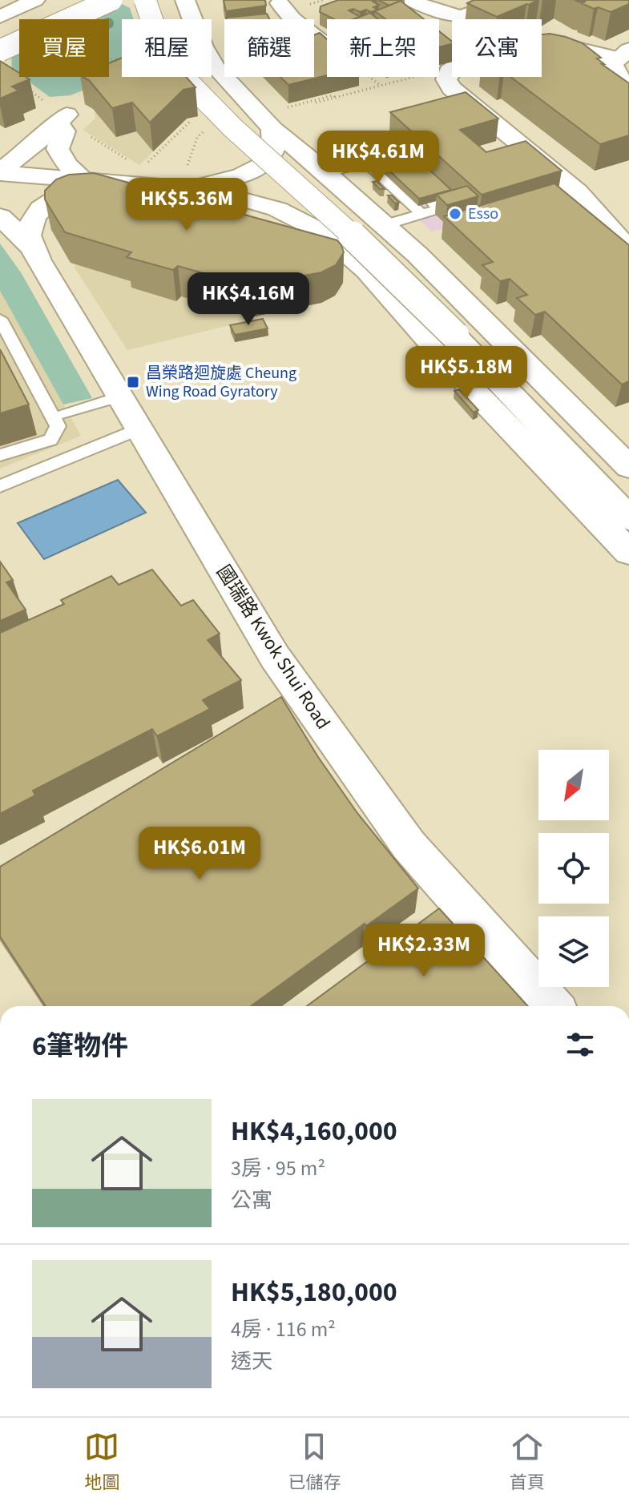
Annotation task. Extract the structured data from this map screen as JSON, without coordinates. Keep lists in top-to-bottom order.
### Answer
{
  "streets": {
    "main road": ["國瑞路 Kwok Shui Road"]
  },
  "places": {
    "other": ["Esso"],
    "transit": ["昌榮路迴旋處 Cheung Wing Road Gyratory"]
  },
  "north": "bottom left",
  "page": {
    "chip": [
      "買屋",
      "租屋",
      "篩選",
      "新上架",
      "公寓"
    ],
    "price": [
      "HK$4.61M",
      "HK$5.36M",
      "HK$4.16M",
      "HK$5.18M",
      "HK$6.01M",
      "HK$2.33M"
    ],
    "heading": "6筆物件",
    "list": [
      {
        "name": "HK$4,160,000",
        "note": "3房 · 95 m² · 公寓"
      },
      {
        "name": "HK$5,180,000",
        "note": "4房 · 116 m² · 透天"
      }
    ],
    "tabs": ["地圖", "已儲存", "首頁"]
  }
}
